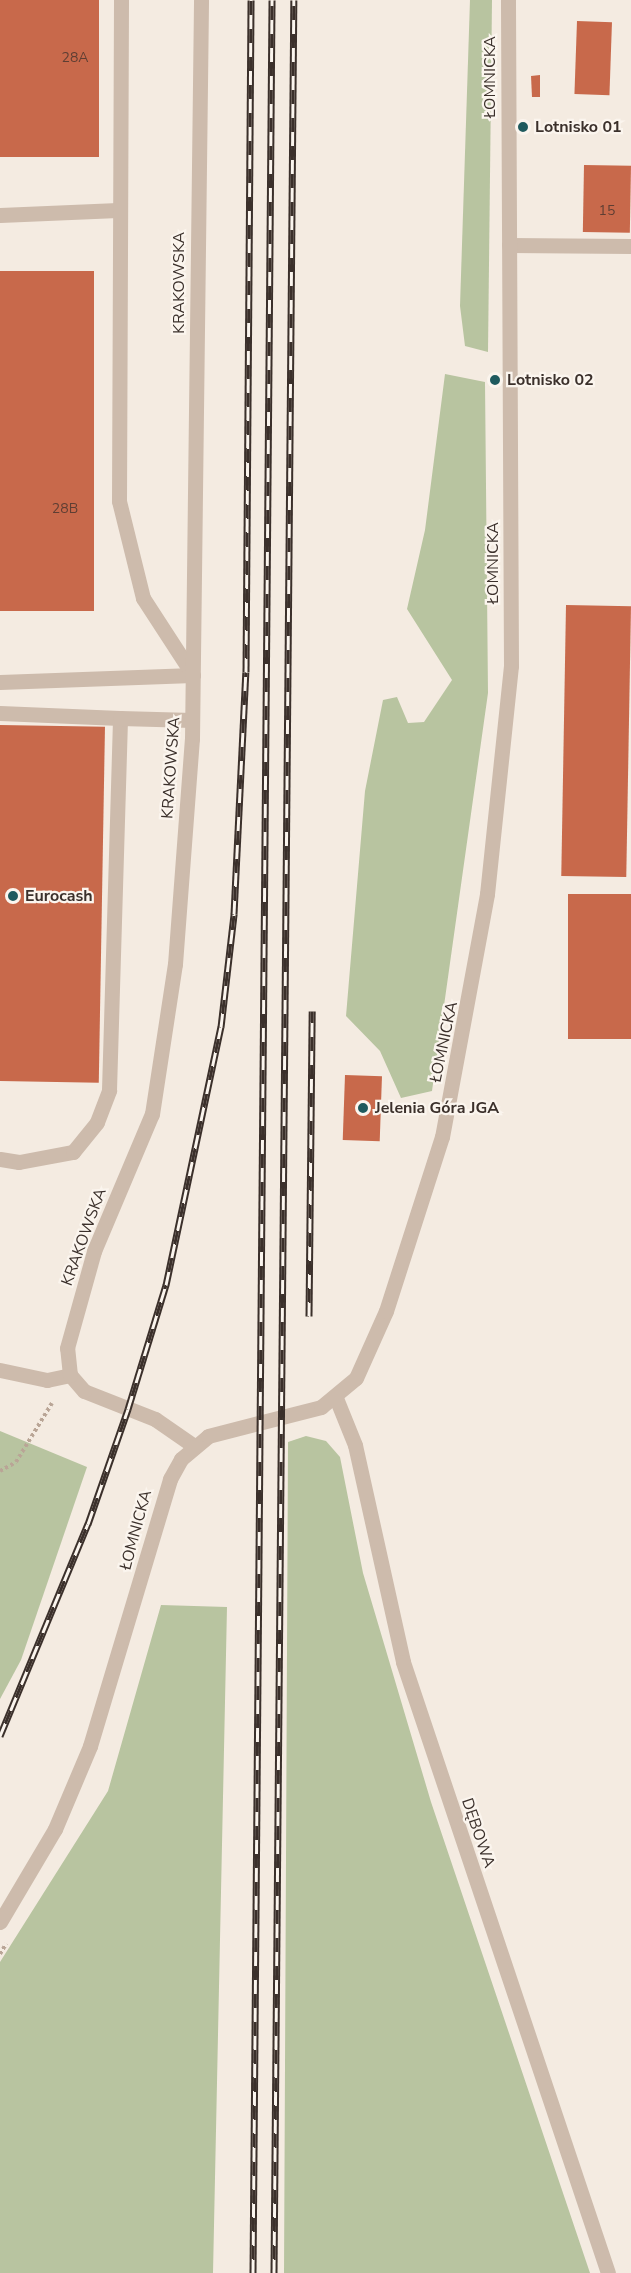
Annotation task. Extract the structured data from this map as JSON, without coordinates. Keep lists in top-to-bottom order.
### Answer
{
  "streets": {
    "street": ["ŁOMNICKA", "KRAKOWSKA", "DĘBOWA"]
  },
  "crossings": [
    ["ŁOMNICKA", "DĘBOWA"]
  ],
  "places": [
    "Lotnisko 01",
    "Lotnisko 02",
    "Eurocash",
    "Jelenia Góra JGA"
  ],
  "house_numbers": ["28A", "15", "28B"]
}
